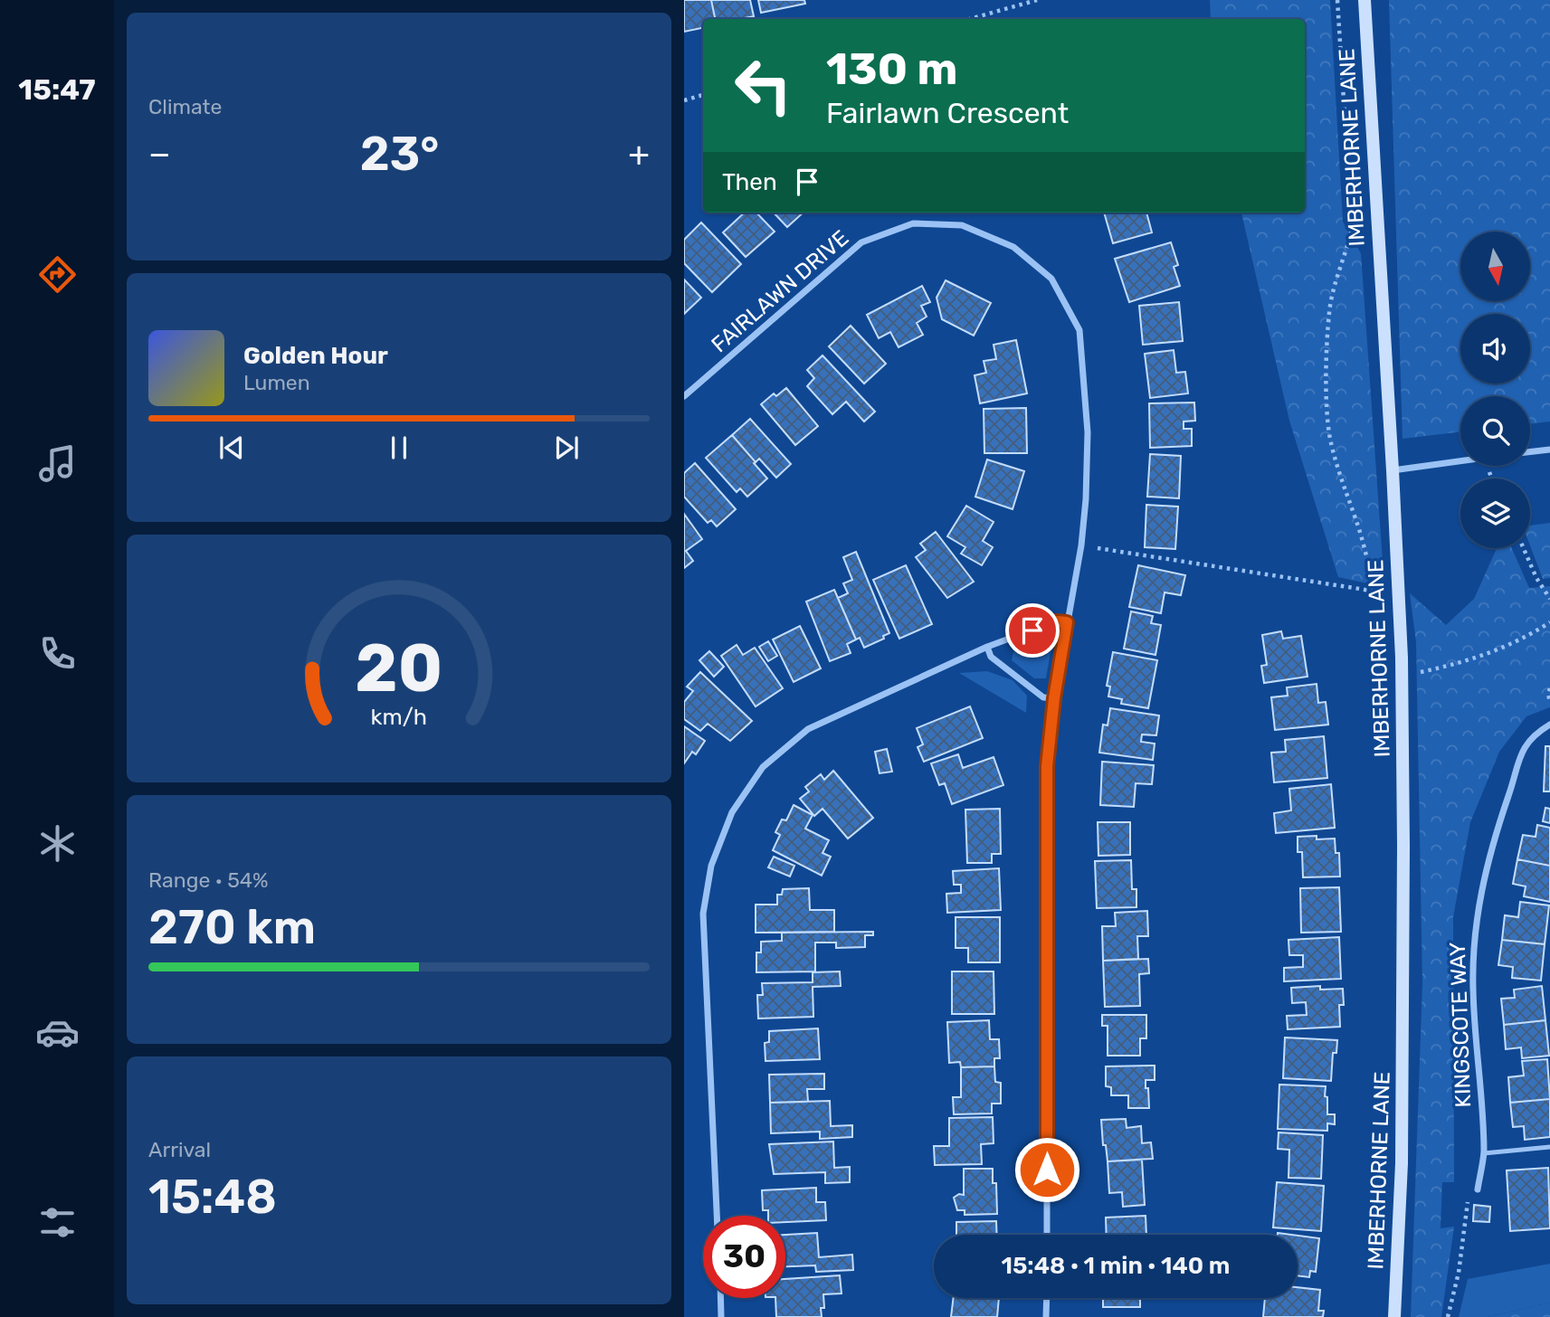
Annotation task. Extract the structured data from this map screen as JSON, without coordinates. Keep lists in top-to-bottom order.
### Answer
{
  "streets": {
    "street": ["IMBERHORNE LANE", "FAIRLAWN DRIVE", "KINGSCOTE WAY"]
  },
  "north": "bottom",
  "page": {
    "tabs": "15:47",
    "tile": [
      "Climate",
      ["Range · 54%", "270 km"],
      ["Arrival", "15:48"]
    ],
    "turn": ["130 m", "Fairlawn Crescent"],
    "heat": ["−", "23°", "+"],
    "then": "Then",
    "song": ["Golden Hour", "Lumen"],
    "limit": "30",
    "trip": "15:48 · 1 min · 140 m",
    "gauge": ["20", "km/h"]
  }
}
